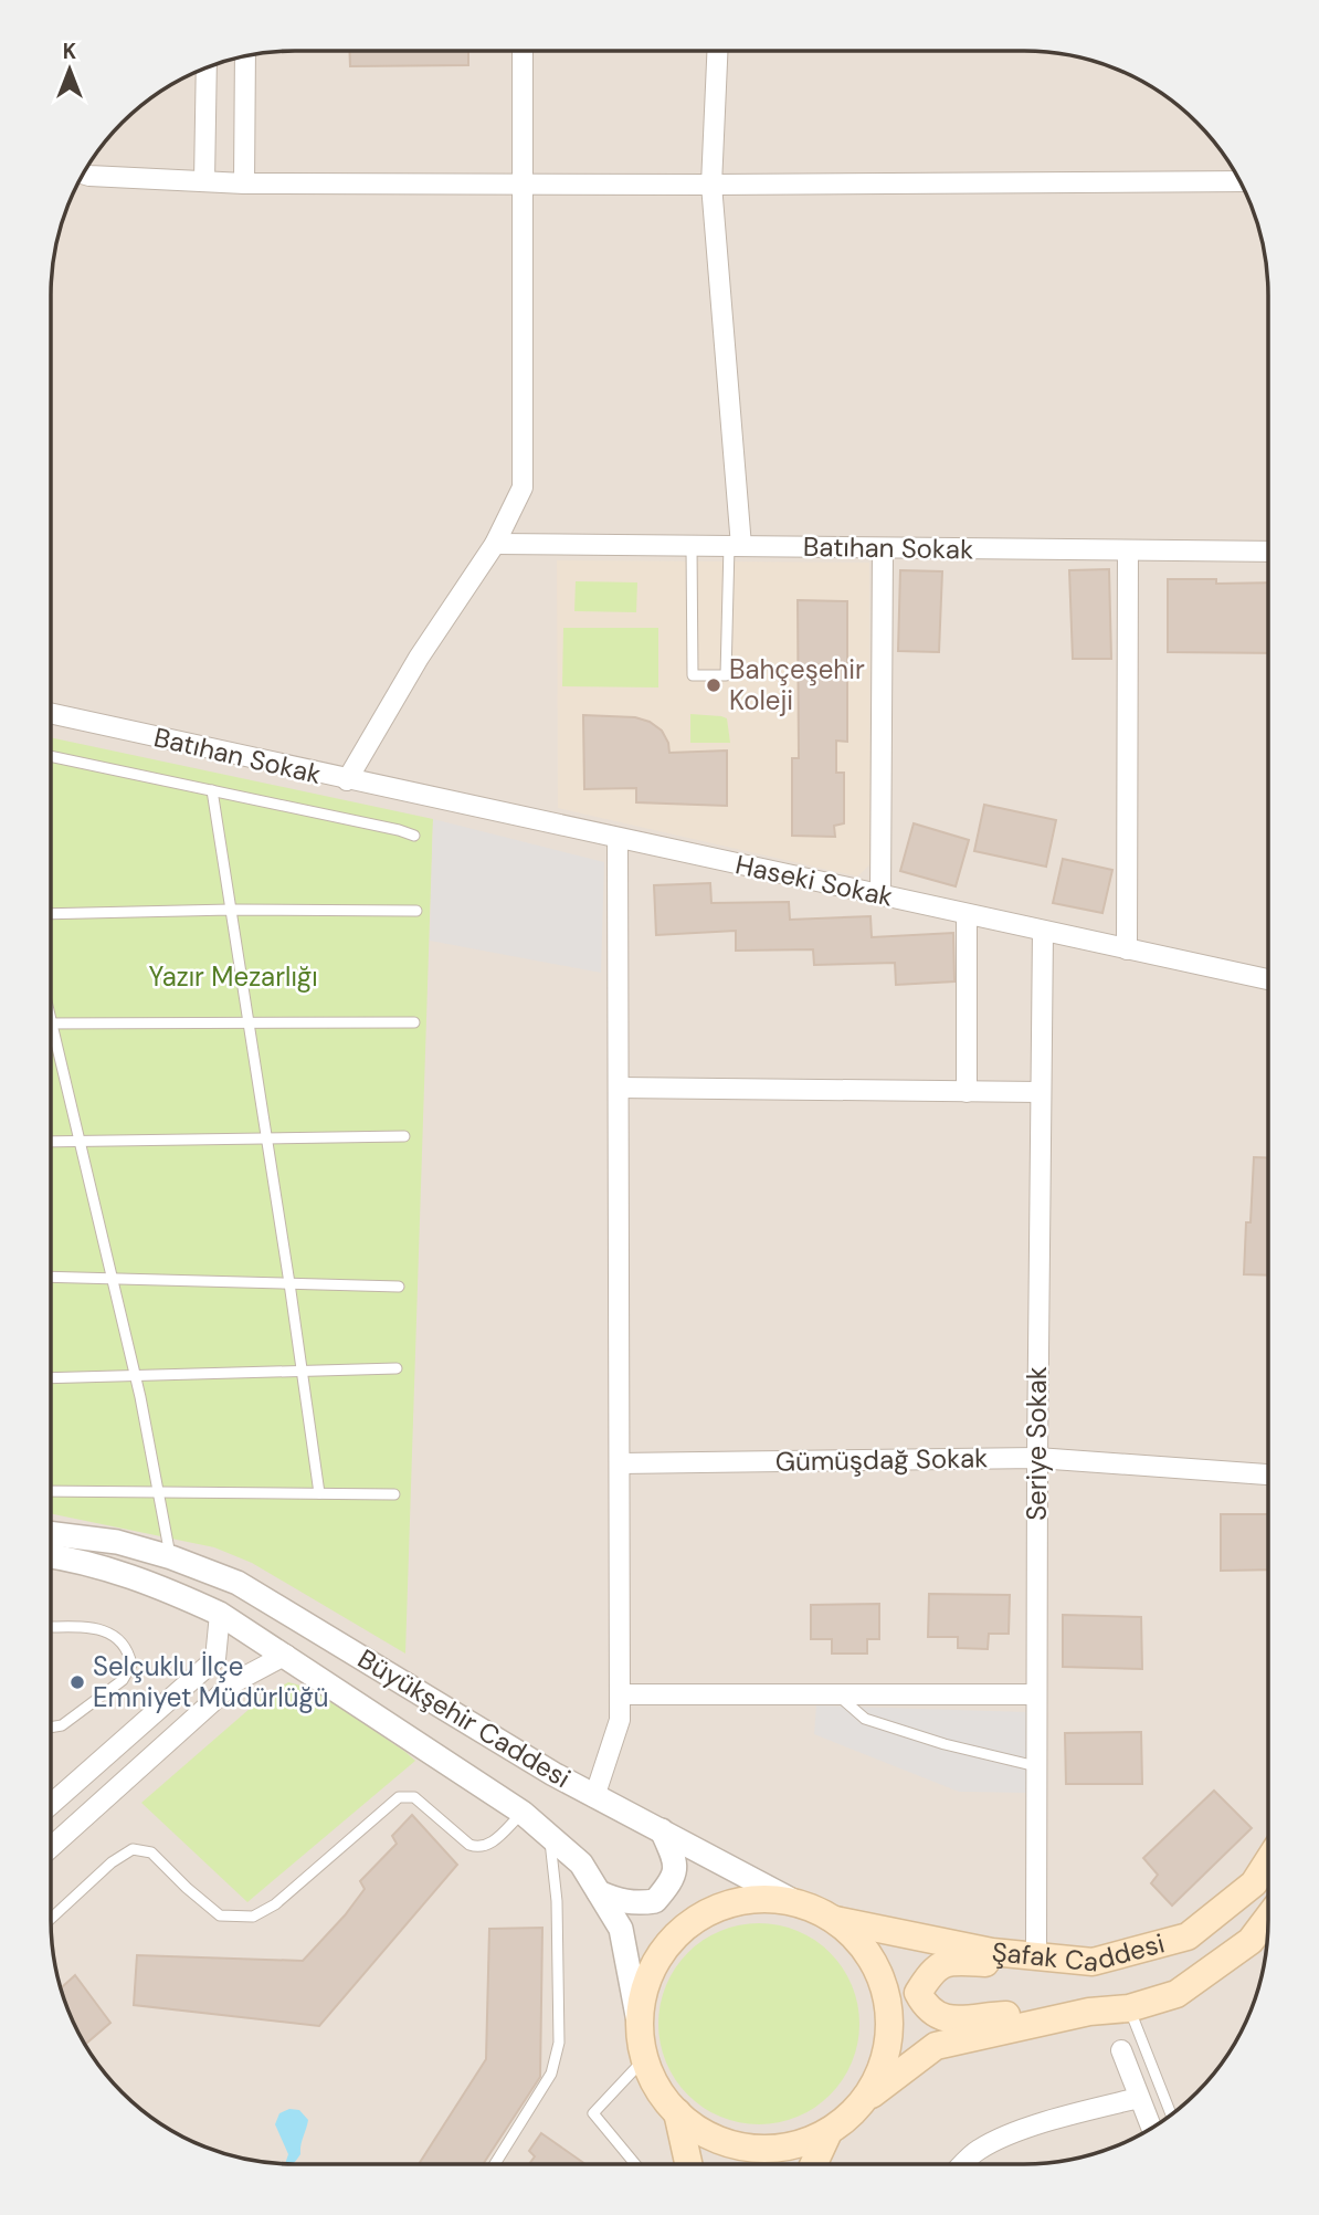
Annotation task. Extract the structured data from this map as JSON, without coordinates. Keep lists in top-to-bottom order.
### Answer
{
  "streets": {
    "main road": ["Şafak Caddesi"],
    "street": [
      "Batıhan Sokak",
      "Haseki Sokak",
      "Seriye Sokak",
      "Gümüşdağ Sokak",
      "Büyükşehir Caddesi"
    ]
  },
  "crossings": [
    ["Batıhan Sokak", "Haseki Sokak"],
    ["Haseki Sokak", "Seriye Sokak"],
    ["Seriye Sokak", "Gümüşdağ Sokak"],
    ["Seriye Sokak", "Şafak Caddesi"],
    ["Büyükşehir Caddesi", "Şafak Caddesi"]
  ],
  "parks": ["Yazır Mezarlığı"],
  "places": ["Bahçeşehir Koleji", "Selçuklu İlçe Emniyet Müdürlüğü"],
  "north": "top"
}
